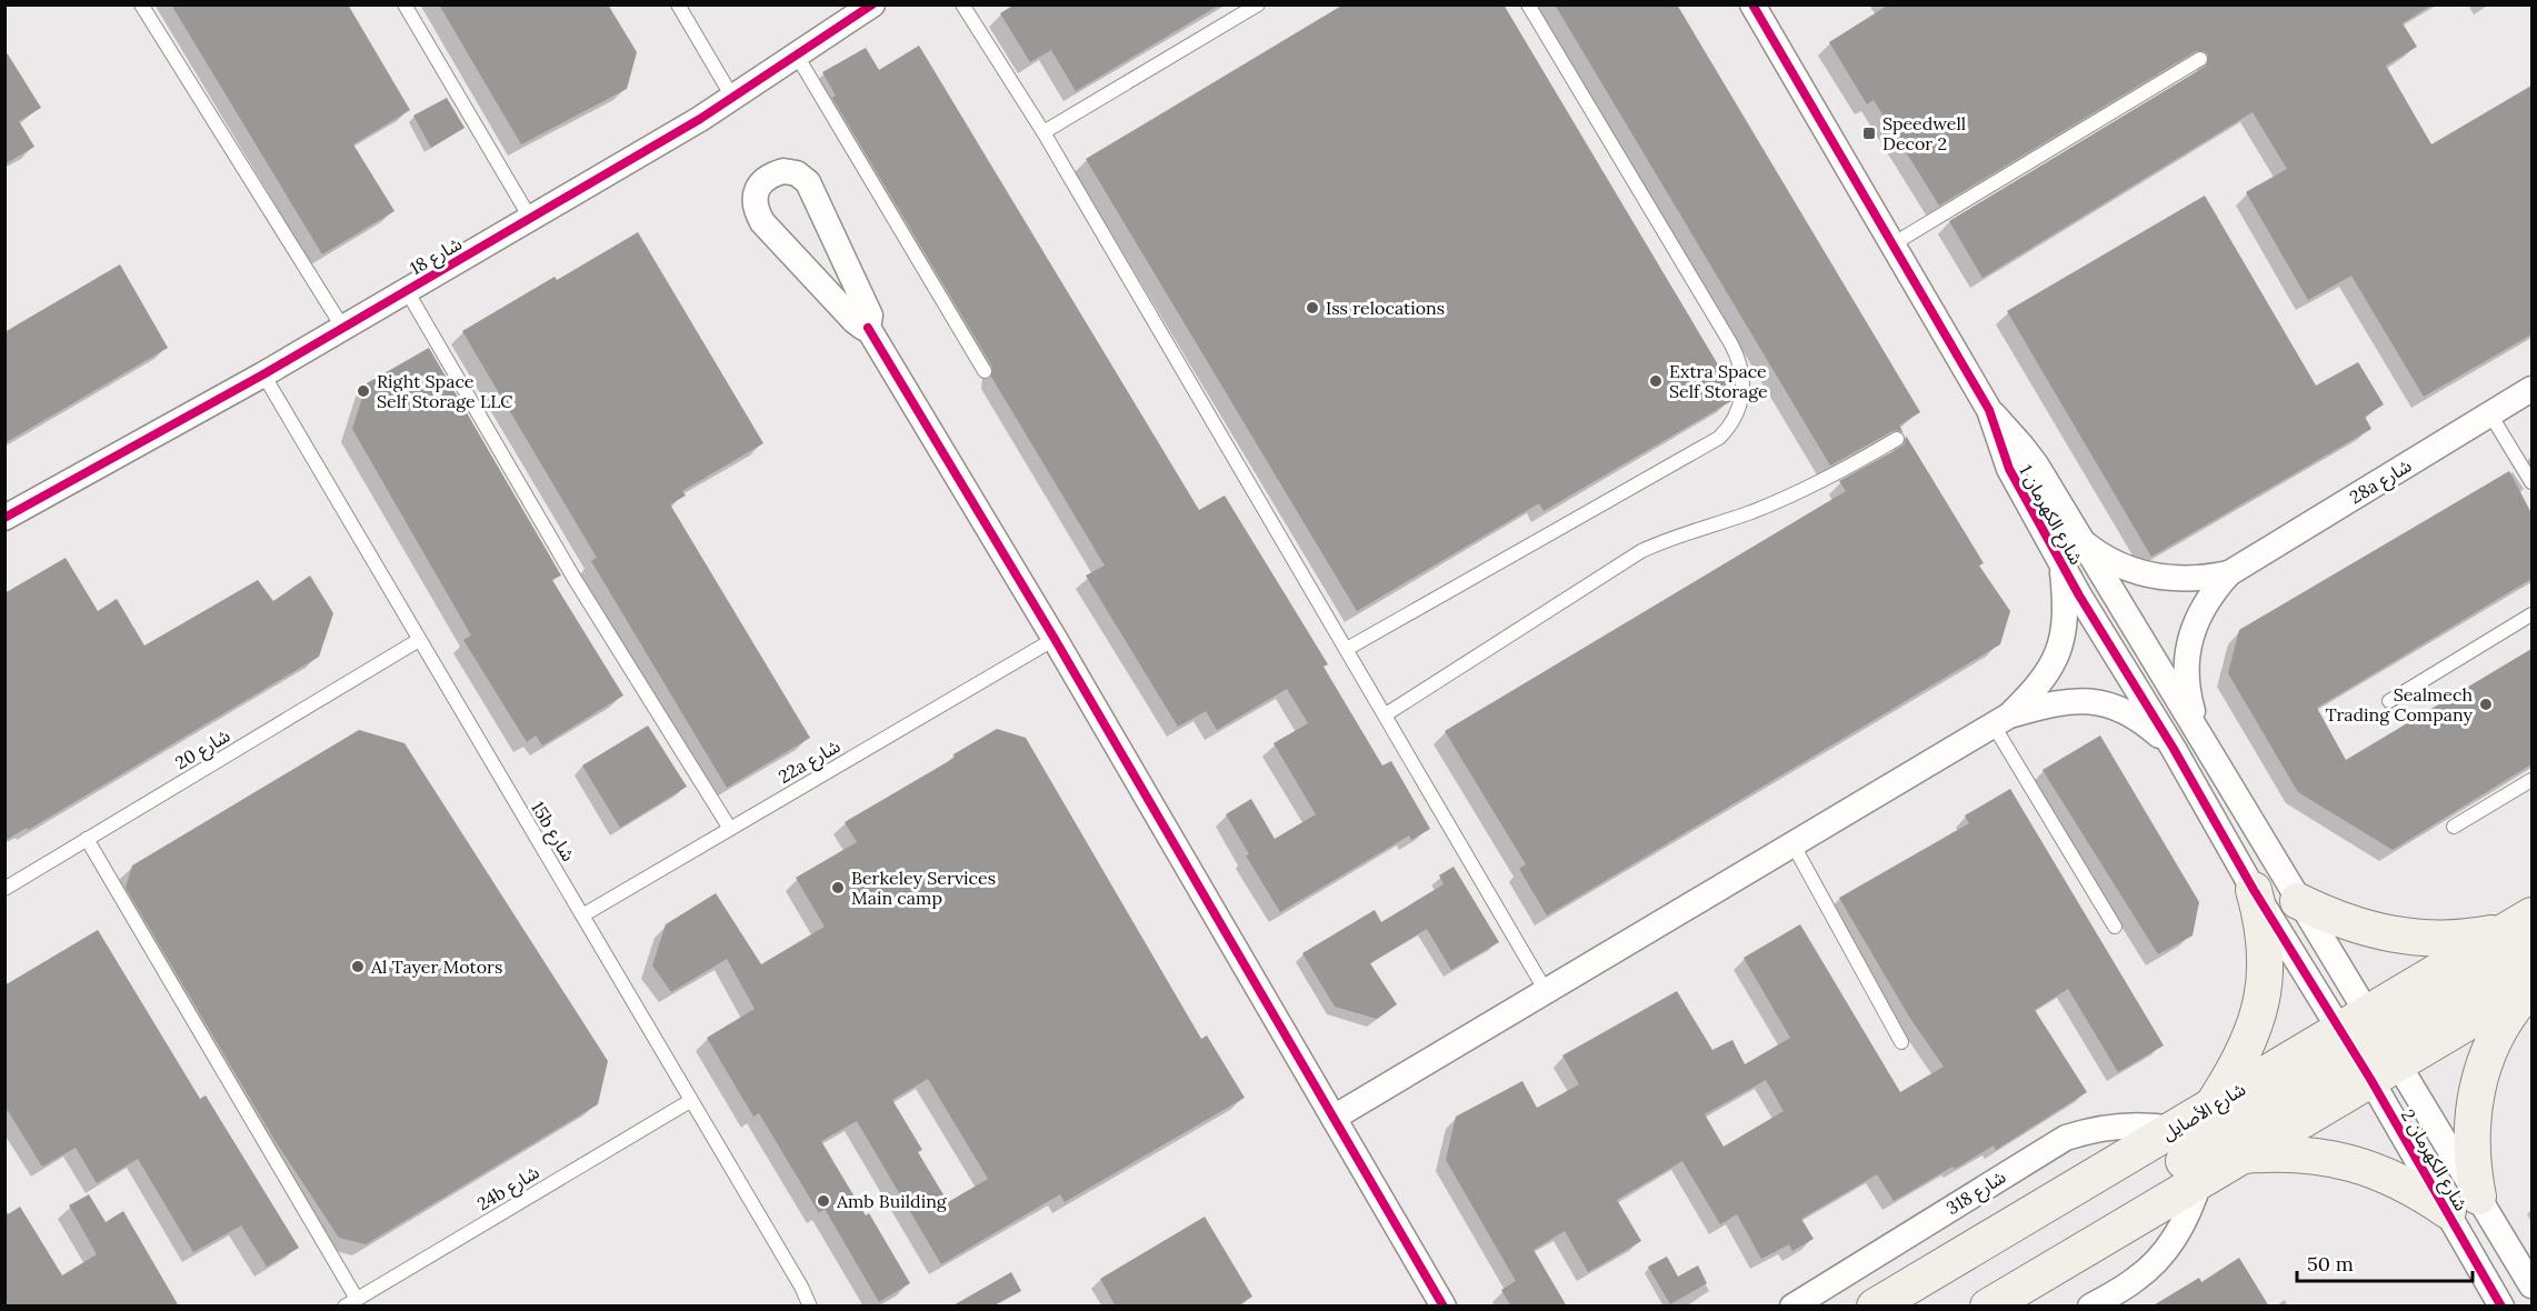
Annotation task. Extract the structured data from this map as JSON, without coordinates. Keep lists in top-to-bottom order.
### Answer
{
  "streets": {
    "main road": ["شارع الأصايل"],
    "street": [
      "شارع 18",
      "28a شارع",
      "شارع الكهرمان 1",
      "شارع الكهرمان 2",
      "شارع 318"
    ],
    "lane": [
      "شارع 20",
      "22a شارع",
      "15b شارع",
      "24b شارع"
    ]
  },
  "crossings": [
    ["شارع 18", "15b شارع"],
    ["28a شارع", "شارع الكهرمان 1"],
    ["شارع الكهرمان 1", "شارع الأصايل"],
    ["شارع الكهرمان 1", "شارع الكهرمان 2"],
    ["شارع 20", "15b شارع"],
    ["22a شارع", "15b شارع"],
    ["15b شارع", "24b شارع"],
    ["شارع الأصايل", "شارع الكهرمان 2"],
    ["شارع الأصايل", "شارع 318"]
  ],
  "places": {
    "transit": ["Speedwell Decor 2"],
    "other": [
      "Iss relocations",
      "Extra Space Self Storage",
      "Right Space Self Storage LLC",
      "Sealmech Trading Company",
      "Berkeley Services Main camp",
      "Al Tayer Motors",
      "Amb Building"
    ]
  },
  "scale_bar": "50 m"
}
